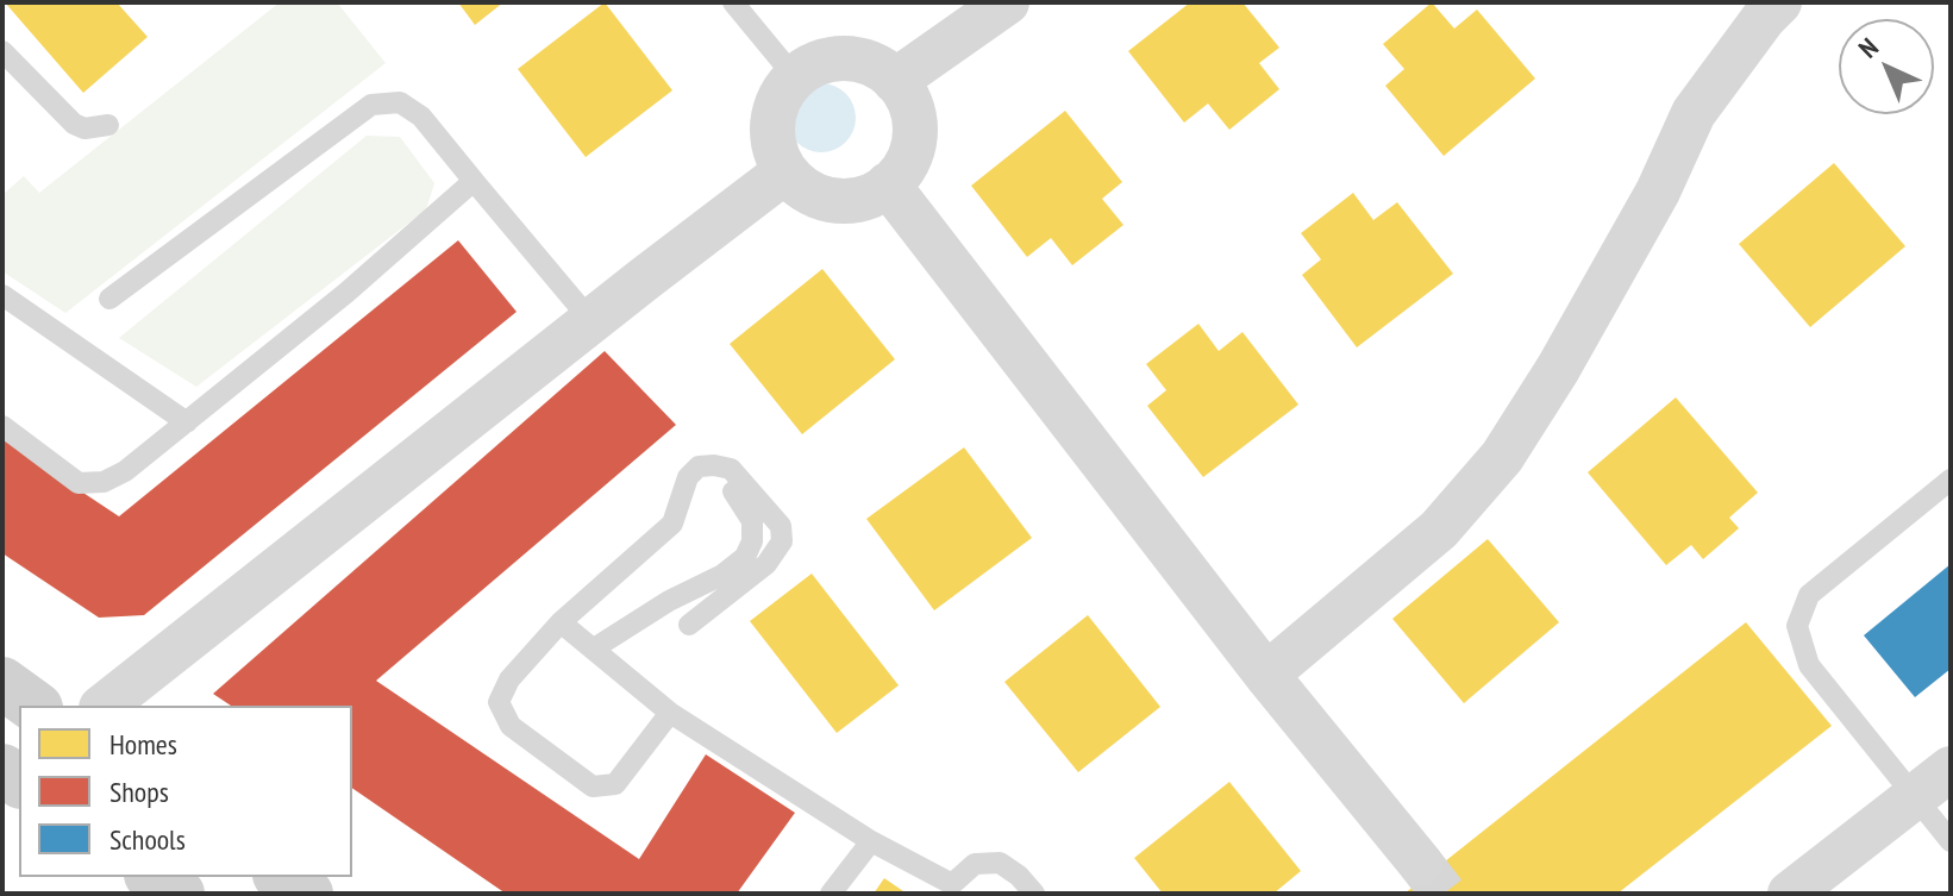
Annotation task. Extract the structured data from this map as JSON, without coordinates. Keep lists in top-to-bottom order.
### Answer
{
  "legend": ["Homes", "Shops", "Schools"],
  "north": "top left"
}
